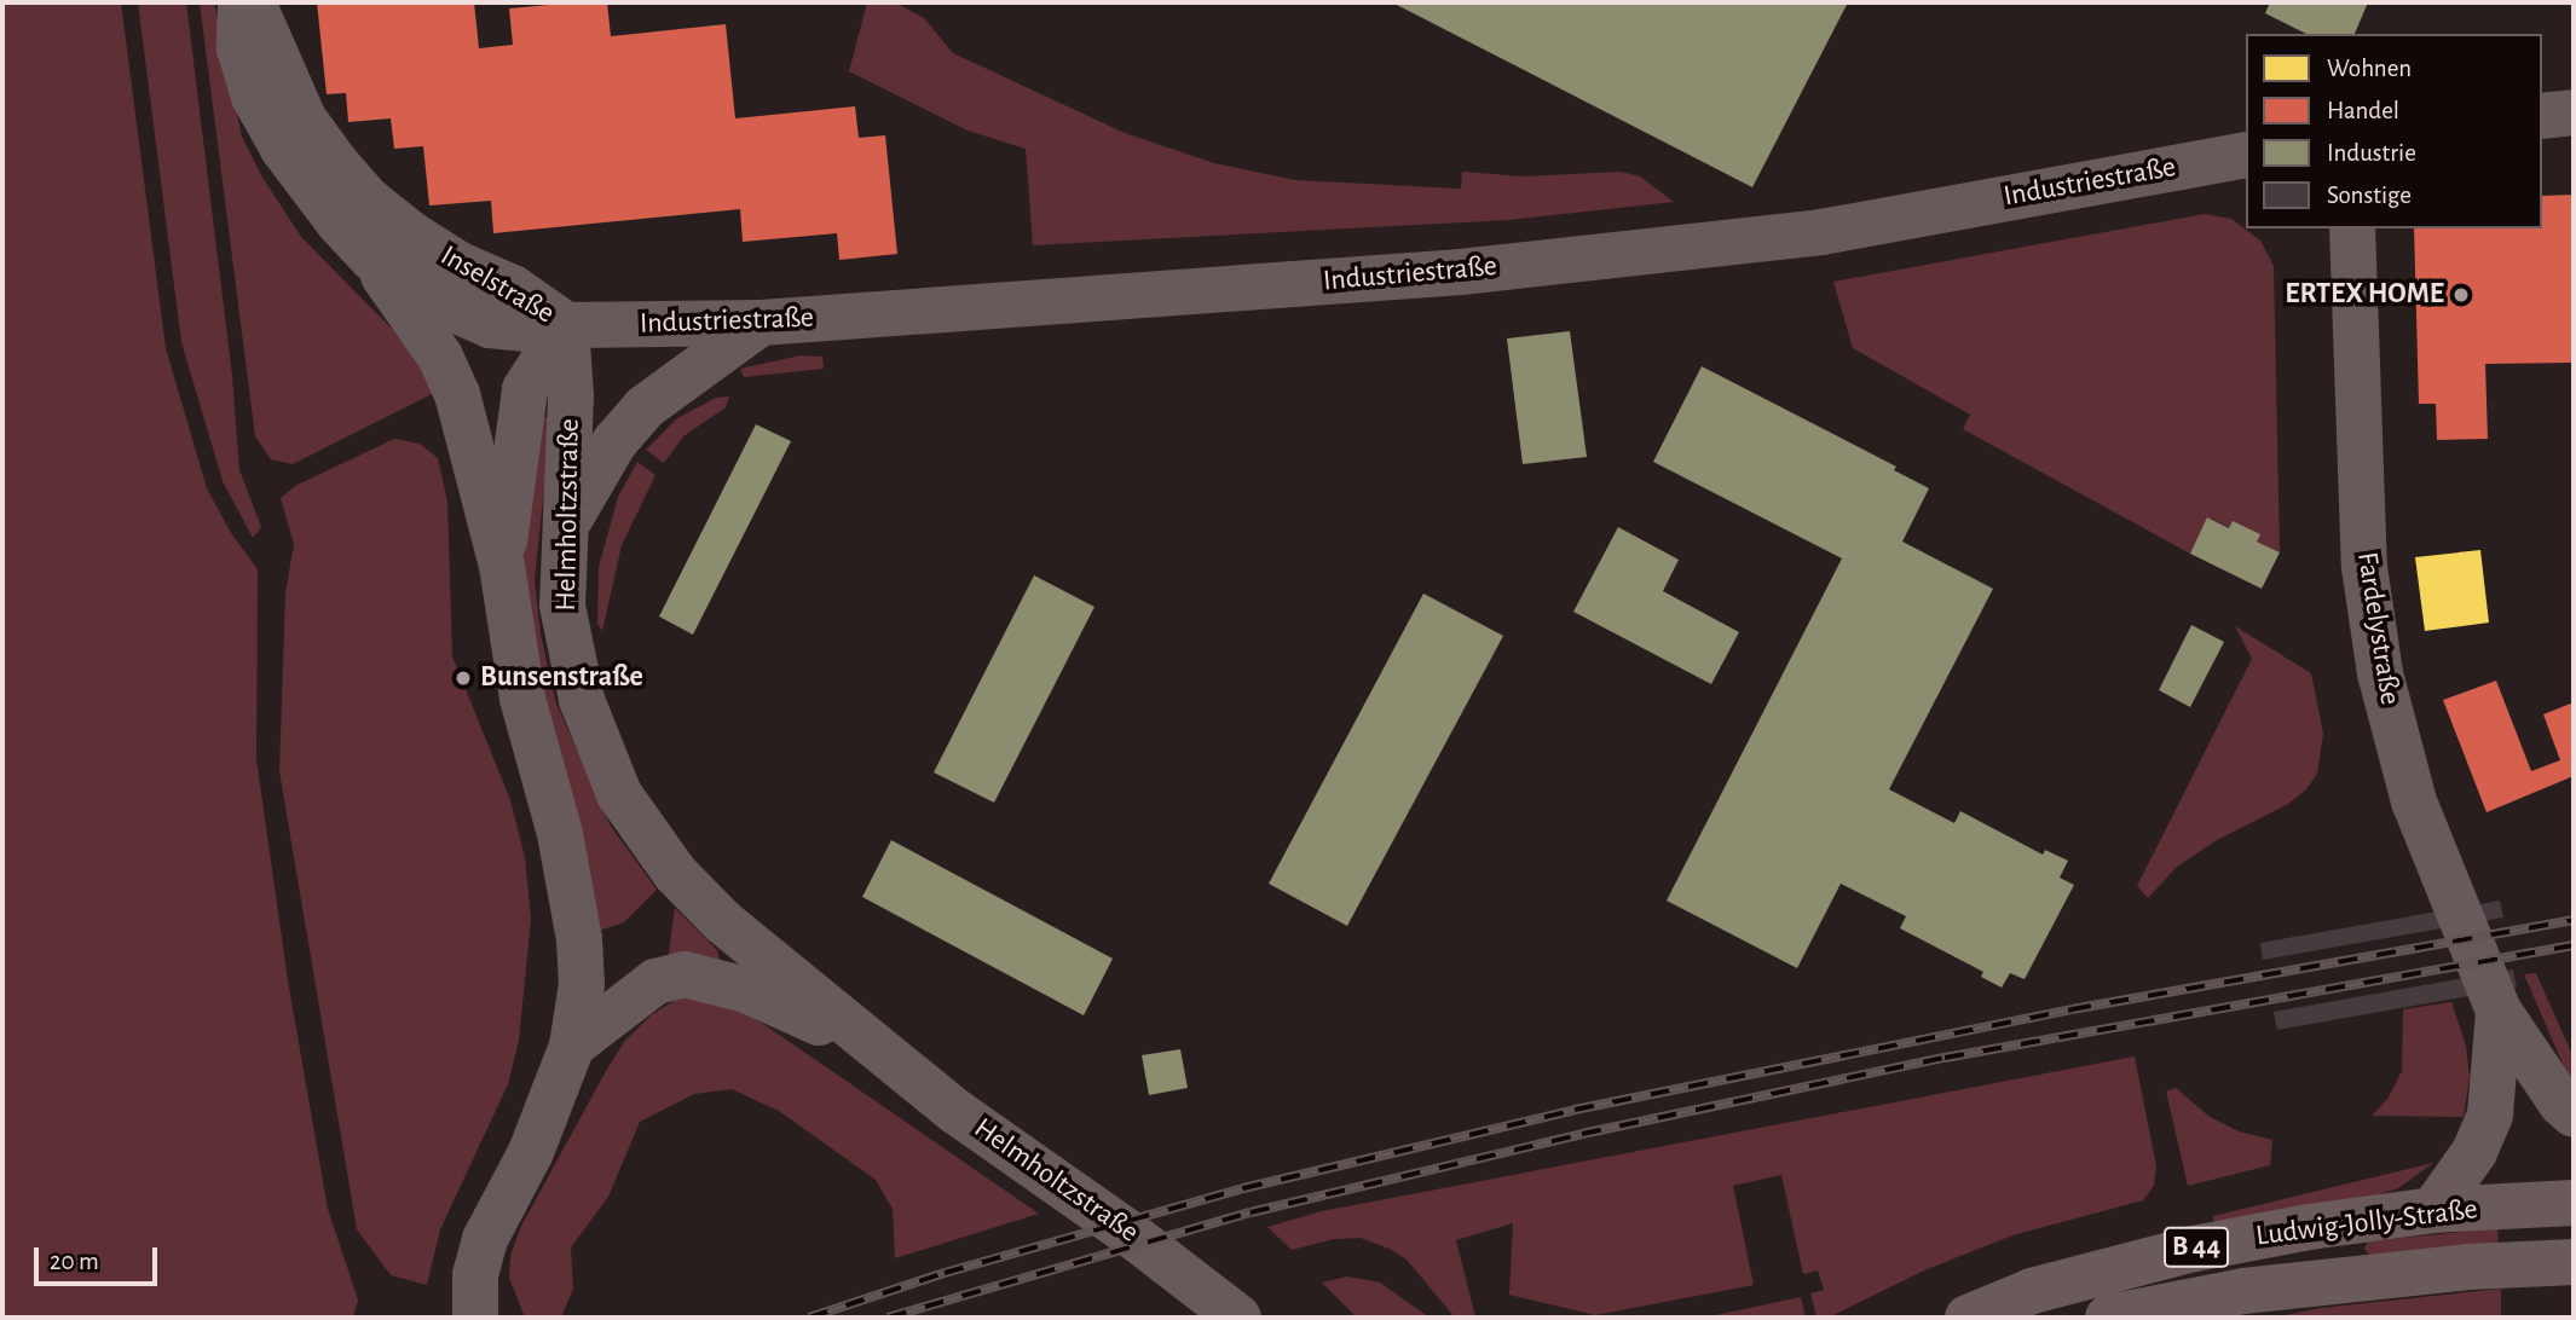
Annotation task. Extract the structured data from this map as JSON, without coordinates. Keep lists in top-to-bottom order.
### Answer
{
  "streets": {
    "main road": ["Ludwig-Jolly-Straße", "B 44"],
    "street": [
      "Industriestraße",
      "Inselstraße",
      "Helmholtzstraße",
      "Fardelystraße"
    ]
  },
  "crossings": [
    ["Industriestraße", "Inselstraße"],
    ["Industriestraße", "Helmholtzstraße"],
    ["Inselstraße", "Helmholtzstraße"],
    ["Fardelystraße", "Ludwig-Jolly-Straße"]
  ],
  "places": ["ERTEX HOME", "Bunsenstraße"],
  "legend": [
    "Wohnen",
    "Handel",
    "Industrie",
    "Sonstige"
  ],
  "scale_bar": "20 m"
}
